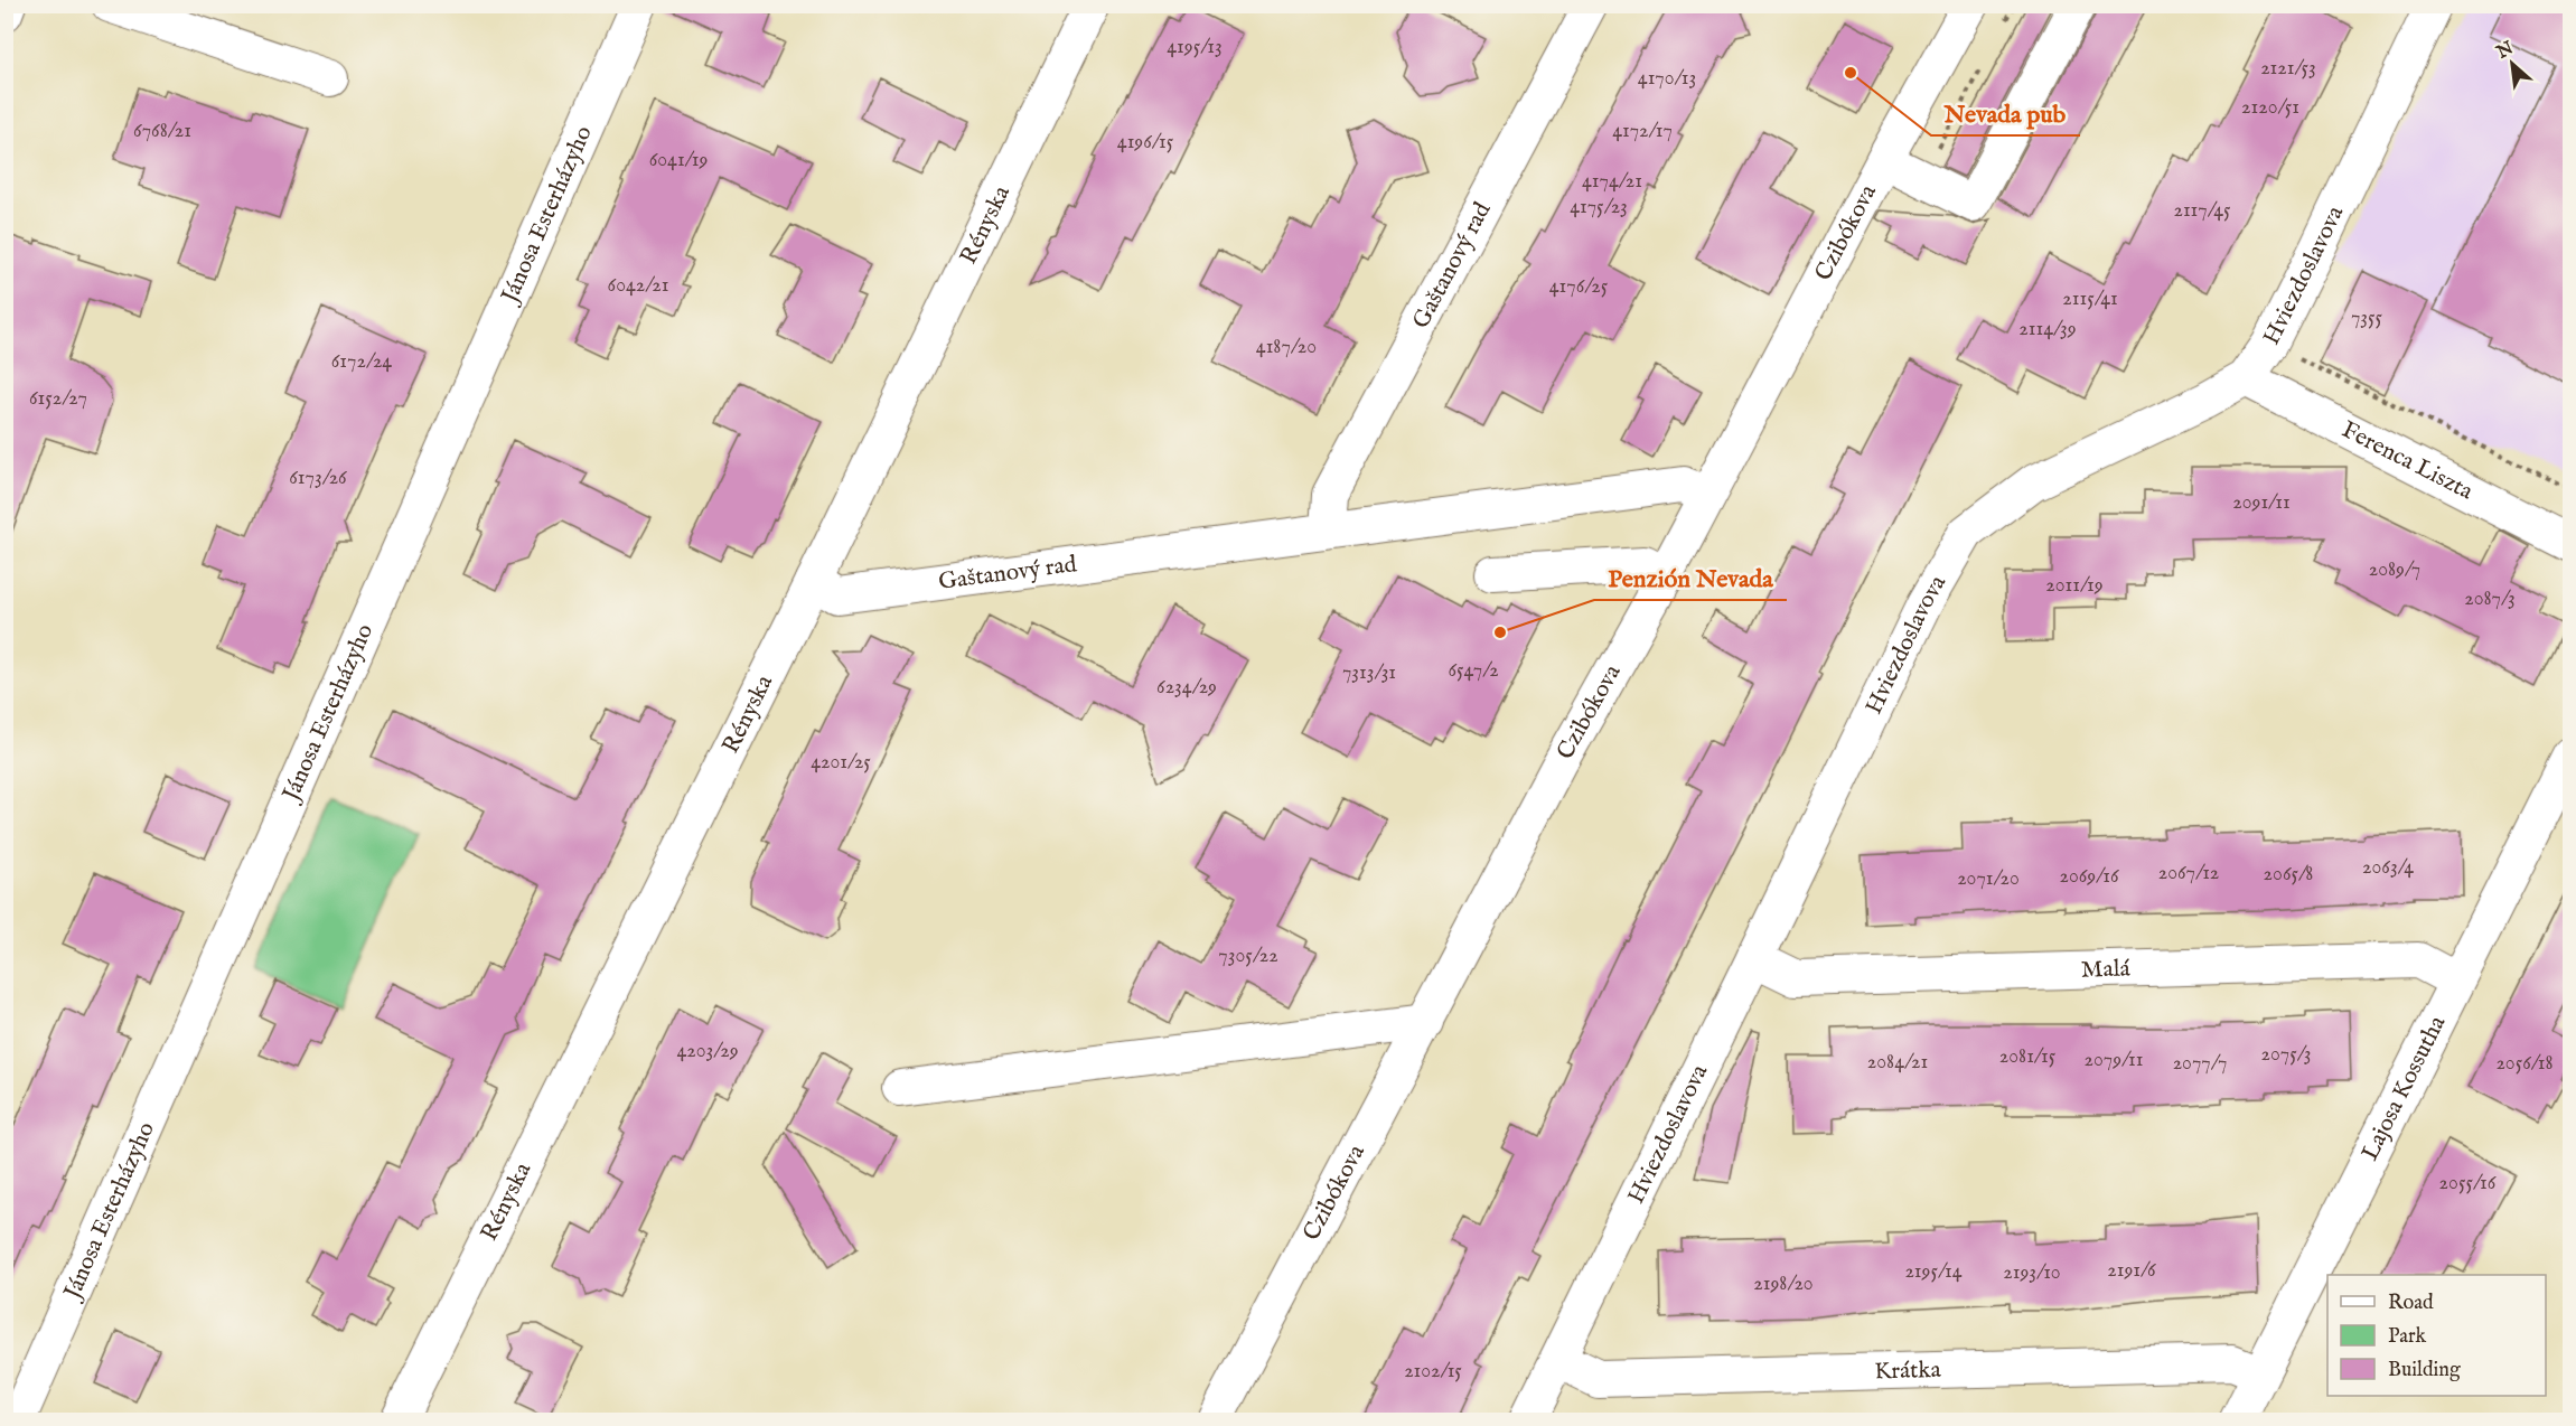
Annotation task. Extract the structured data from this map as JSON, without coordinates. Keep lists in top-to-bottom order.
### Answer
{
  "streets": {
    "street": [
      "Jánosa Esterházyho",
      "Rényska",
      "Czibókova",
      "Gaštanový rad",
      "Hviezdoslavova",
      "Ferenca Liszta",
      "Malá",
      "Lajosa Kossutha",
      "Krátka"
    ]
  },
  "crossings": [
    ["Rényska", "Gaštanový rad"],
    ["Czibókova", "Gaštanový rad"],
    ["Hviezdoslavova", "Ferenca Liszta"],
    ["Hviezdoslavova", "Malá"],
    ["Hviezdoslavova", "Krátka"],
    ["Malá", "Lajosa Kossutha"],
    ["Lajosa Kossutha", "Krátka"]
  ],
  "places": ["Nevada pub", "Penzión Nevada"],
  "house_numbers": [
    "4195/13",
    "2121/53",
    "4170/13",
    "2120/51",
    "6768/21",
    "4172/17",
    "4196/15",
    "6041/19",
    "4174/21",
    "4175/23",
    "2117/45",
    "6042/21",
    "4176/25",
    "2115/41",
    "7355",
    "2114/39",
    "4187/20",
    "6172/24",
    "6152/27",
    "6173/26",
    "2091/11",
    "2089/7",
    "2011/19",
    "2087/3",
    "6547/2",
    "7313/31",
    "6234/29",
    "4201/25",
    "2063/4",
    "2067/12",
    "2065/8",
    "2069/16",
    "2071/20",
    "7305/22",
    "4203/29",
    "2075/3",
    "2081/15",
    "2079/11",
    "2084/21",
    "2077/7",
    "2056/18",
    "2055/16",
    "2191/6",
    "2195/14",
    "2193/10",
    "2198/20",
    "2102/15"
  ],
  "legend": ["Road", "Park", "Building"],
  "north": "top left"
}
